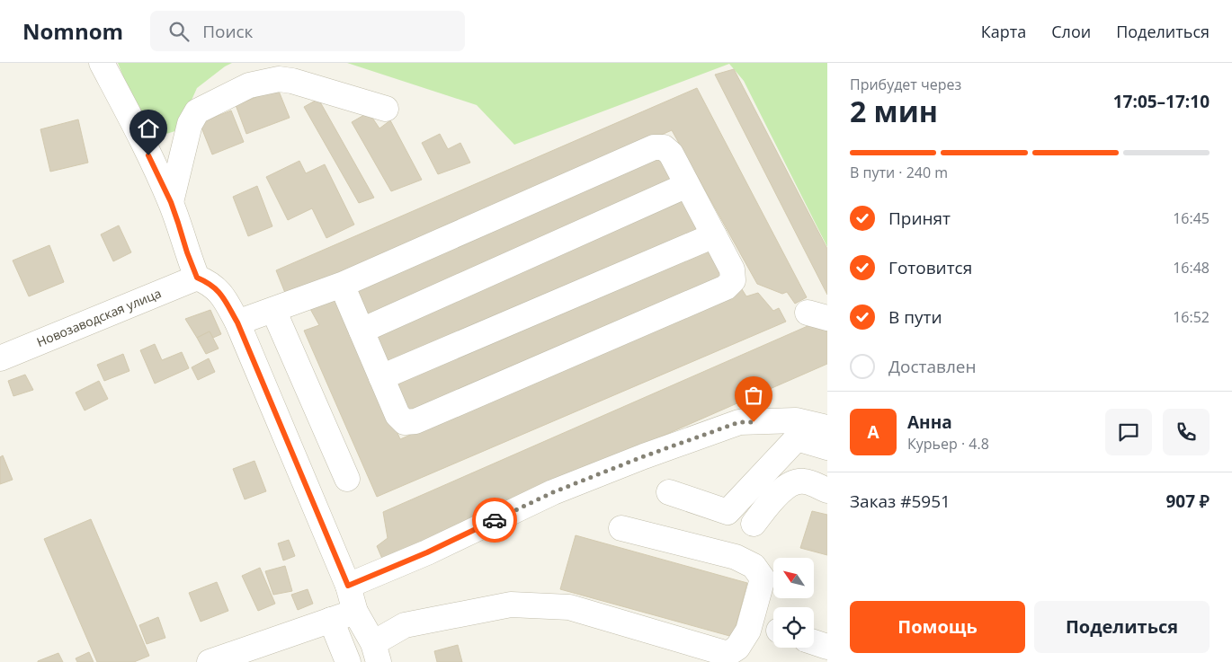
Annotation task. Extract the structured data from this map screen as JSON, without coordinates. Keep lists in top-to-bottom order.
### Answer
{
  "streets": {
    "street": ["Новозаводская улица"]
  },
  "north": "top left",
  "page": {
    "header": "Nomnom",
    "search": "Поиск",
    "nav": ["Карта", "Слои", "Поделиться"],
    "heading": ["2 мин", "Прибудет через", "17:05–17:10"],
    "panel": [
      "Анна",
      "Курьер · 4.8",
      "Заказ #5951",
      "907 ₽"
    ],
    "bar": "В пути · 240 m",
    "list": [
      ["Принят", "16:45"],
      ["Готовится", "16:48"],
      ["В пути", "16:52"],
      "Доставлен"
    ],
    "round": "А",
    "buttons": ["Помощь", "Поделиться"]
  }
}
